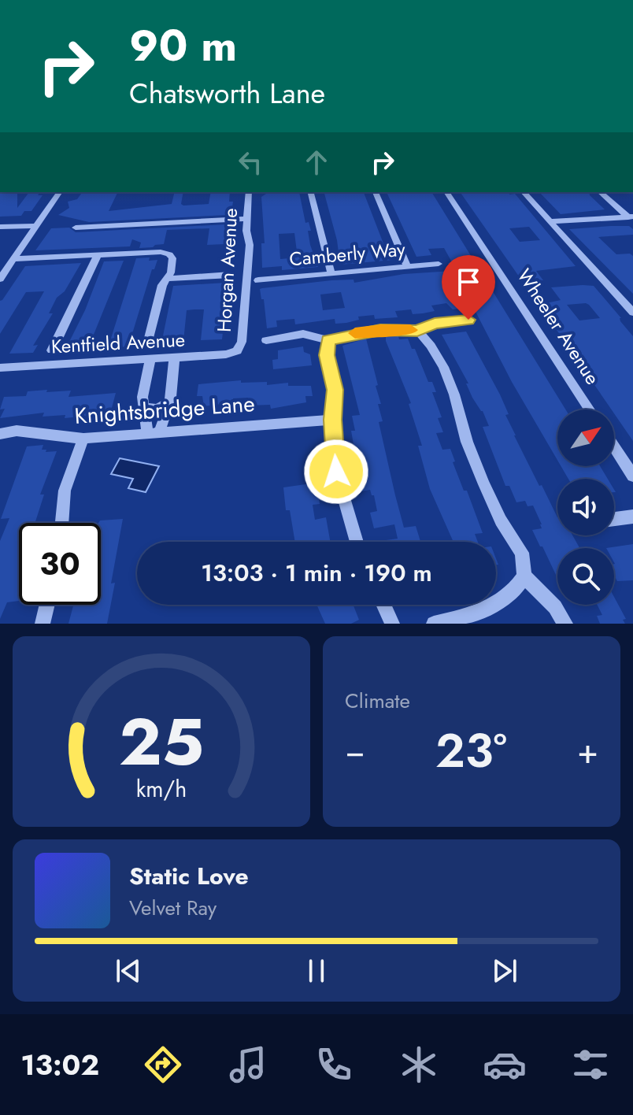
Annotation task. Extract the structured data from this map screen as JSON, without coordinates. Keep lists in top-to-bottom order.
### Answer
{
  "streets": {
    "street": [
      "Camberly Way",
      "Horgan Avenue",
      "Wheeler Avenue",
      "Kentfield Avenue",
      "Knightsbridge Lane"
    ]
  },
  "crossings": [
    ["Horgan Avenue", "Kentfield Avenue"]
  ],
  "north": "top right",
  "page": {
    "turn": ["90 m", "Chatsworth Lane"],
    "limit": "30",
    "trip": "13:03 · 1 min · 190 m",
    "tile": "Climate",
    "heat": ["−", "23°", "+"],
    "song": ["Static Love", "Velvet Ray"],
    "tabs": "13:02",
    "gauge": ["25", "km/h"]
  }
}
